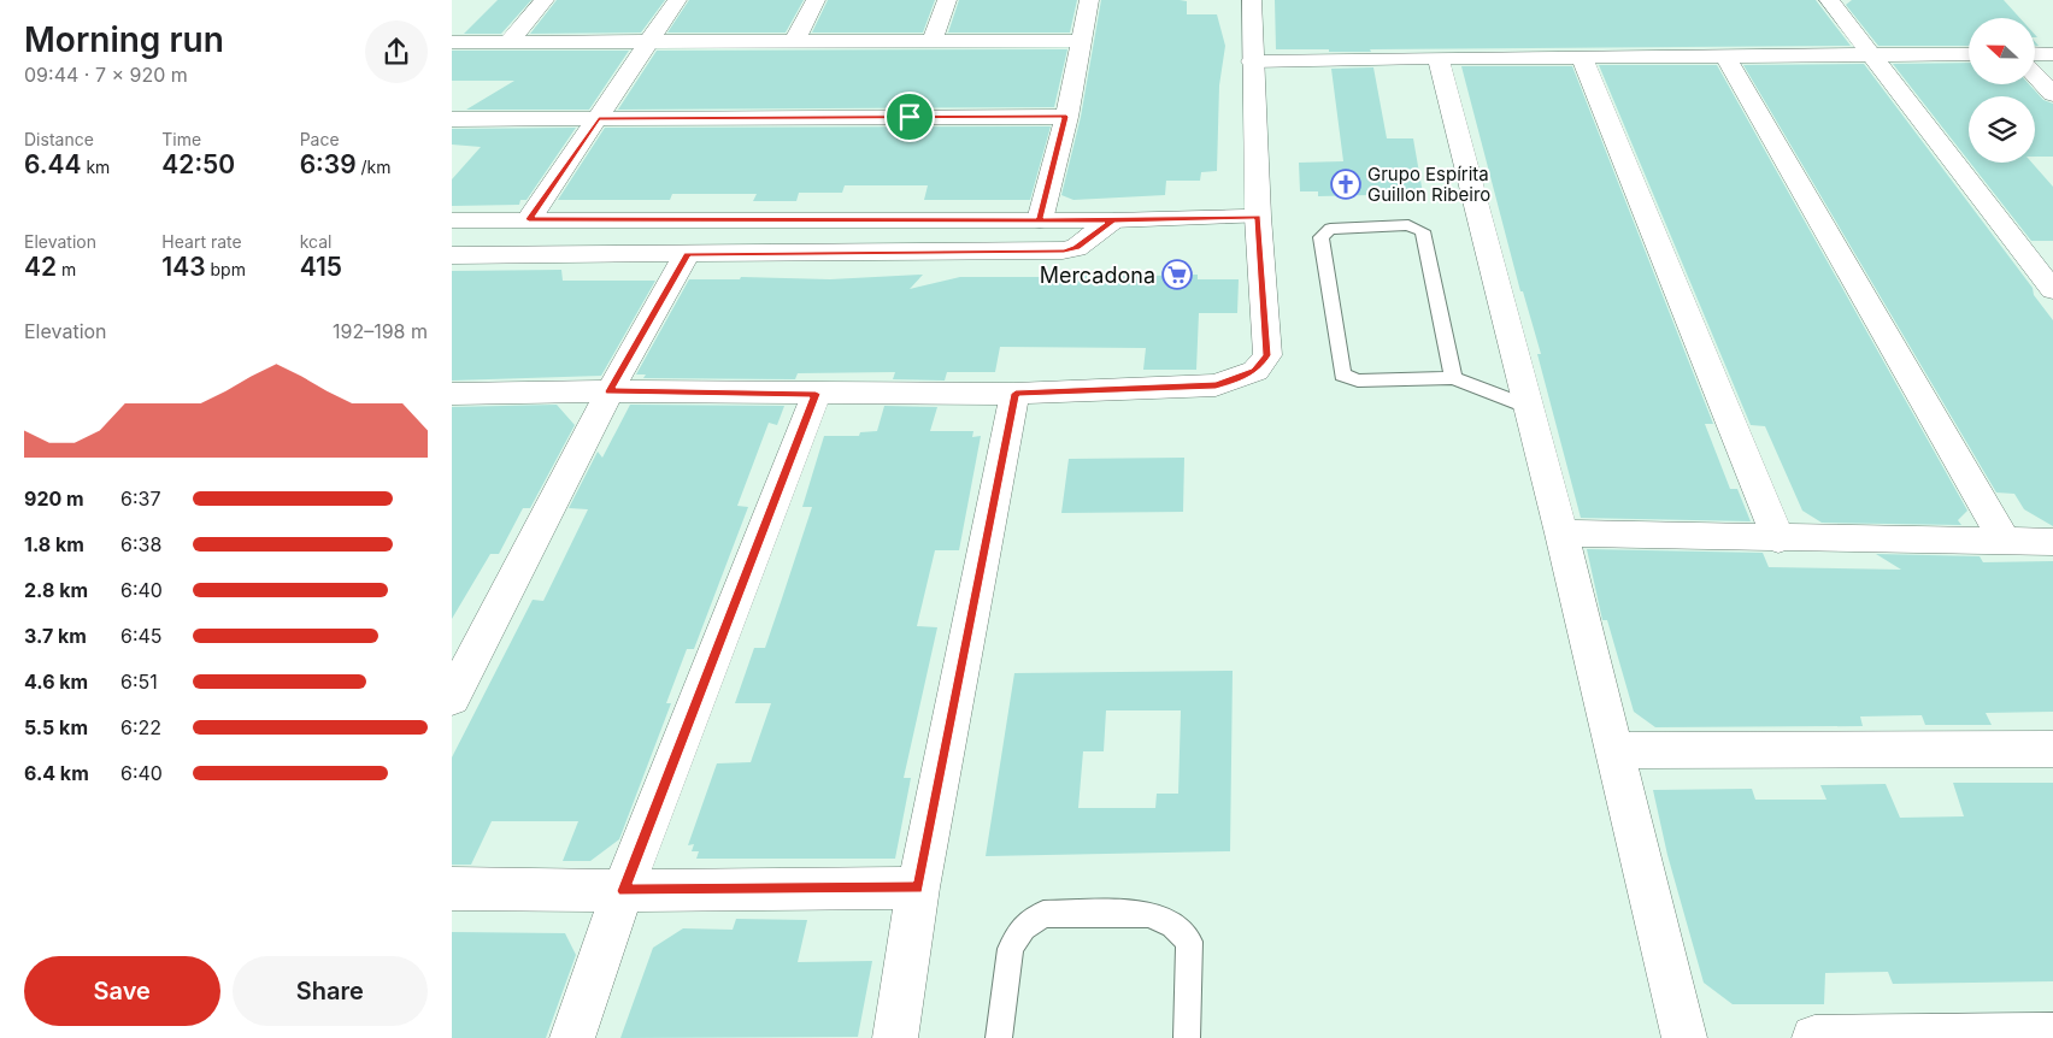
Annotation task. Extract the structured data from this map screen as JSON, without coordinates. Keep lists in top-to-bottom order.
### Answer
{
  "places": {
    "church": ["Grupo Espírita Guillon Ribeiro"],
    "supermarket": ["Mercadona"]
  },
  "north": "left",
  "page": {
    "heading": ["Morning run", "09:44 · 7 × 920 m"],
    "stats": [
      ["Distance", "6.44 km"],
      ["Time", "42:50"],
      ["Pace", "6:39 /km"],
      ["Elevation", "42 m"],
      ["Heart rate", "143 bpm"],
      ["kcal", "415"]
    ],
    "chart": ["Elevation", "192–198 m"],
    "list": [
      {
        "name": "920 m",
        "note": "6:37"
      },
      {
        "name": "1.8 km",
        "note": "6:38"
      },
      {
        "name": "2.8 km",
        "note": "6:40"
      },
      {
        "name": "3.7 km",
        "note": "6:45"
      },
      {
        "name": "4.6 km",
        "note": "6:51"
      },
      {
        "name": "5.5 km",
        "note": "6:22"
      },
      {
        "name": "6.4 km",
        "note": "6:40"
      }
    ],
    "buttons": ["Save", "Share"]
  }
}
